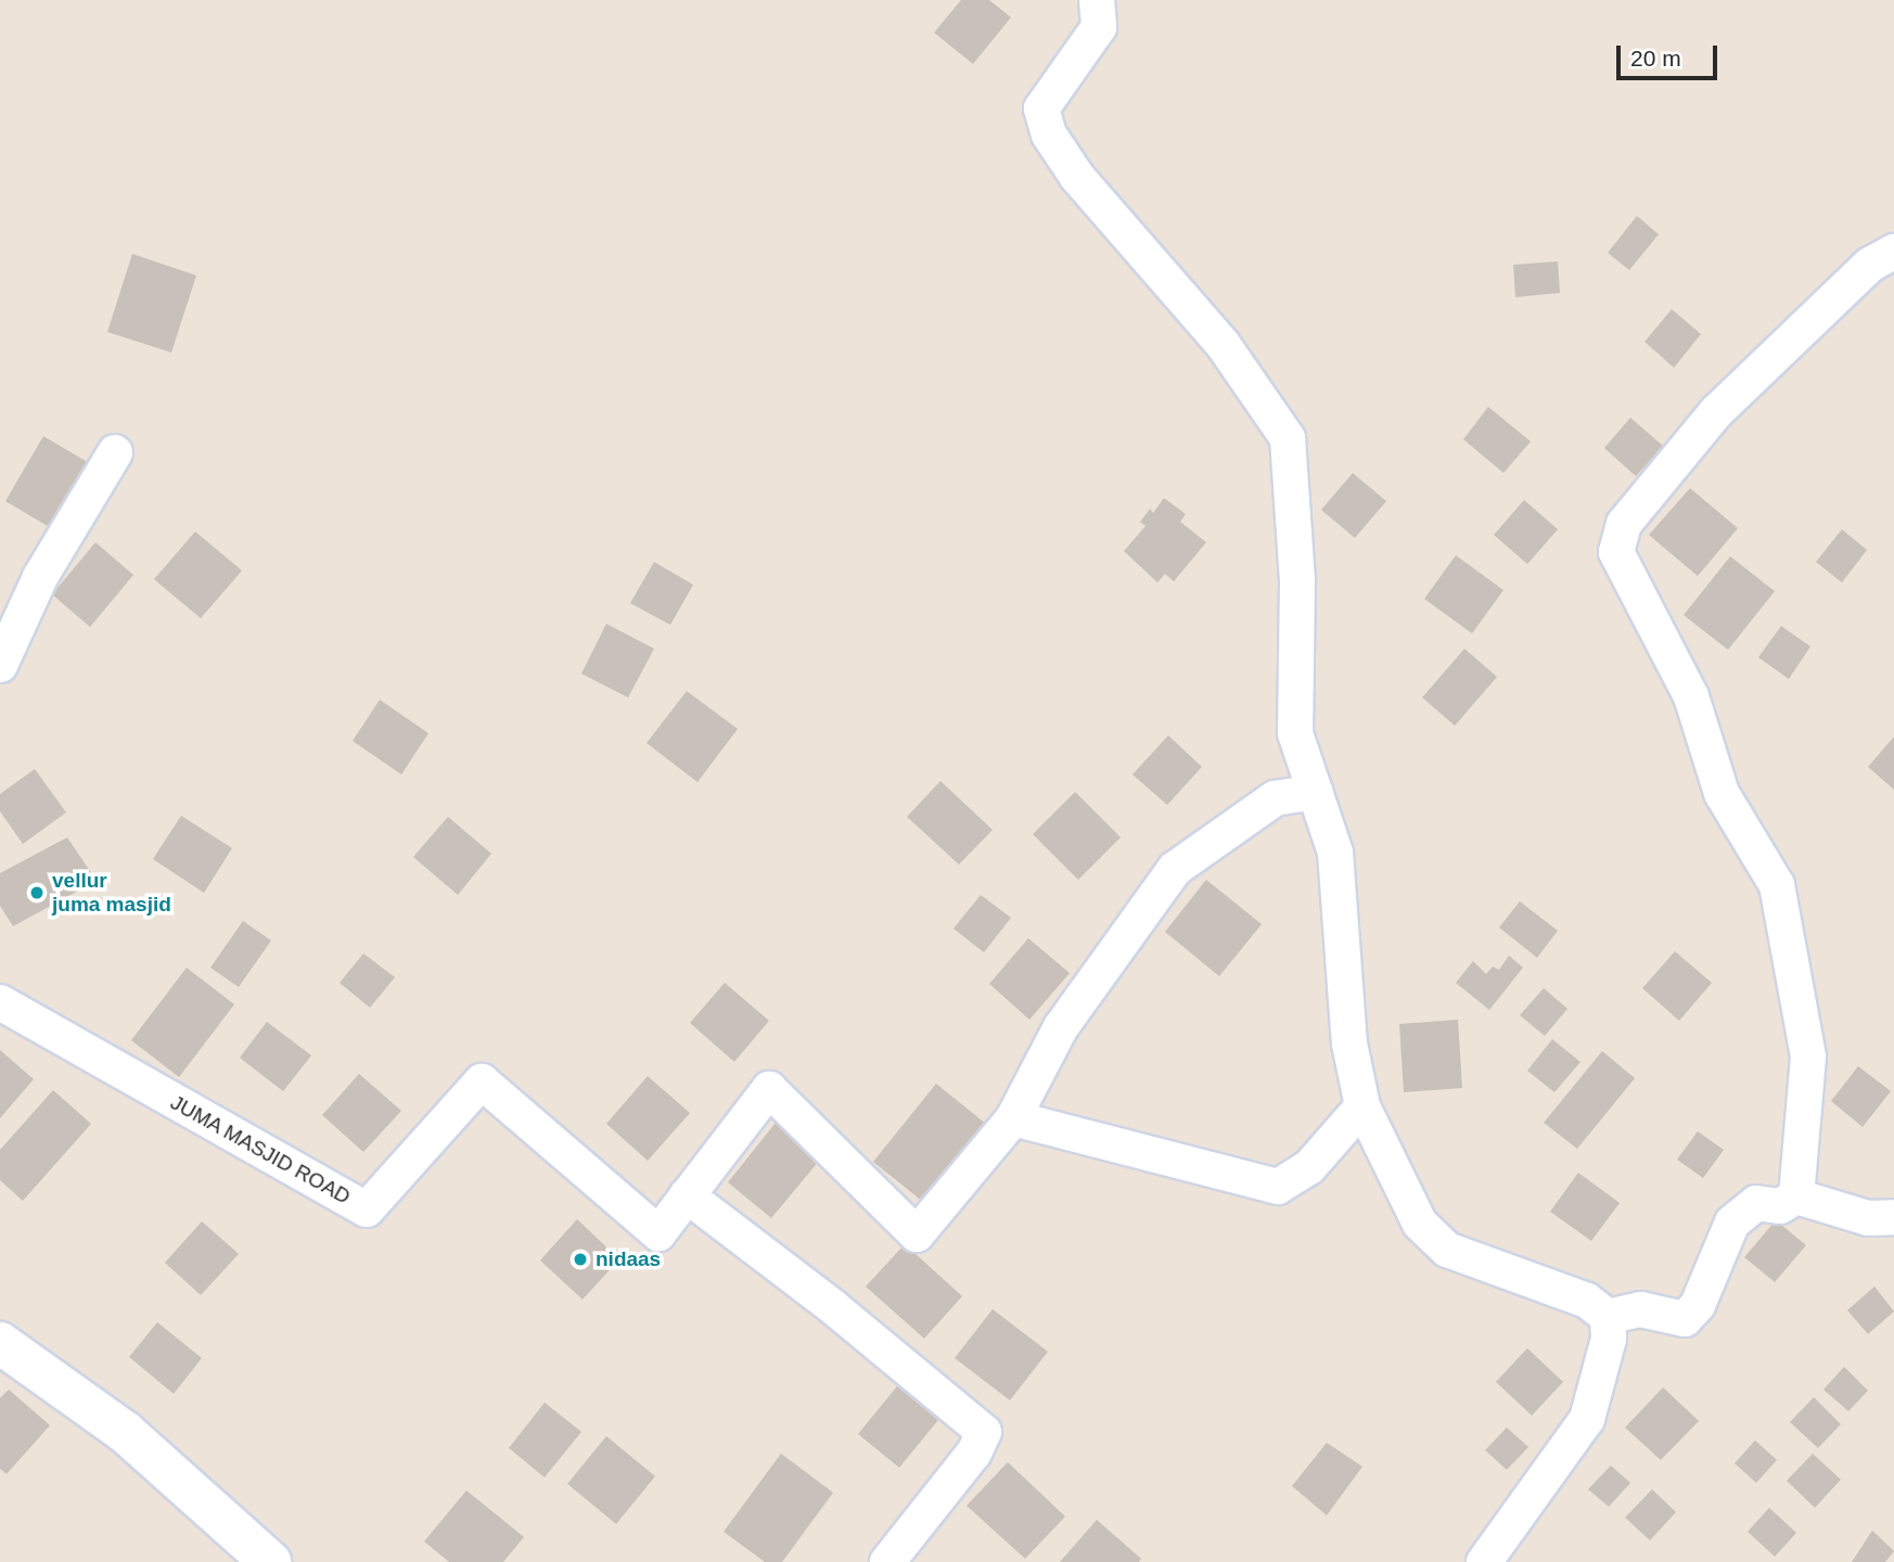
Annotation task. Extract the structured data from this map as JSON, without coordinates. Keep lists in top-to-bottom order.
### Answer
{
  "streets": {
    "street": ["JUMA MASJID ROAD"]
  },
  "places": ["vellur juma masjid", "nidaas"],
  "scale_bar": "20 m"
}
